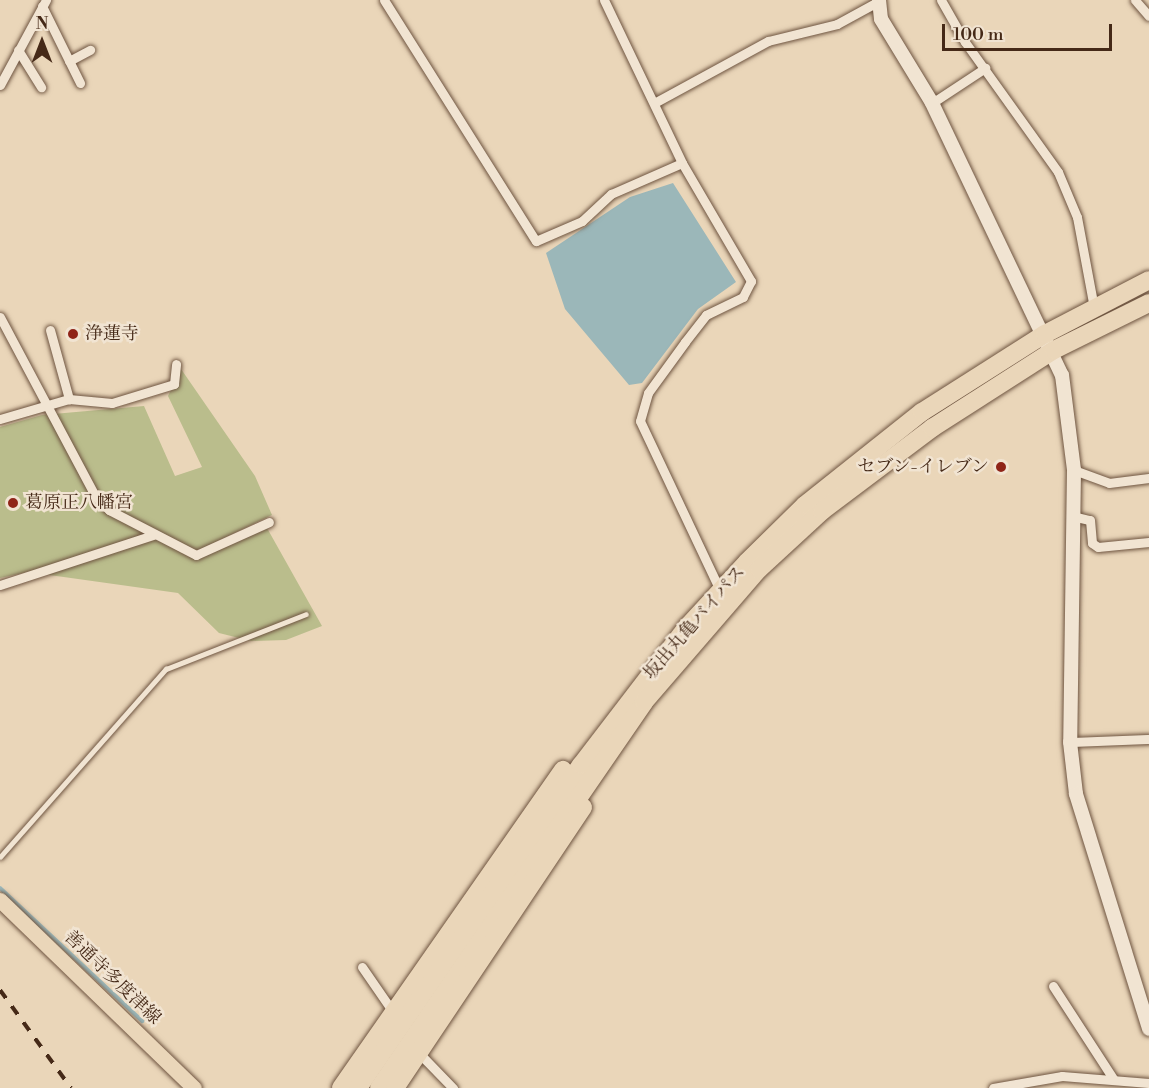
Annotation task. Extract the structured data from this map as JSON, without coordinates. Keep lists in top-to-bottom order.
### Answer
{
  "streets": {
    "highway": ["坂出丸亀バイパス"],
    "main road": ["善通寺多度津線"]
  },
  "places": ["浄蓮寺", "セブン-イレブン", "葛原正八幡宮"],
  "scale_bar": "100 m",
  "north": "top"
}
